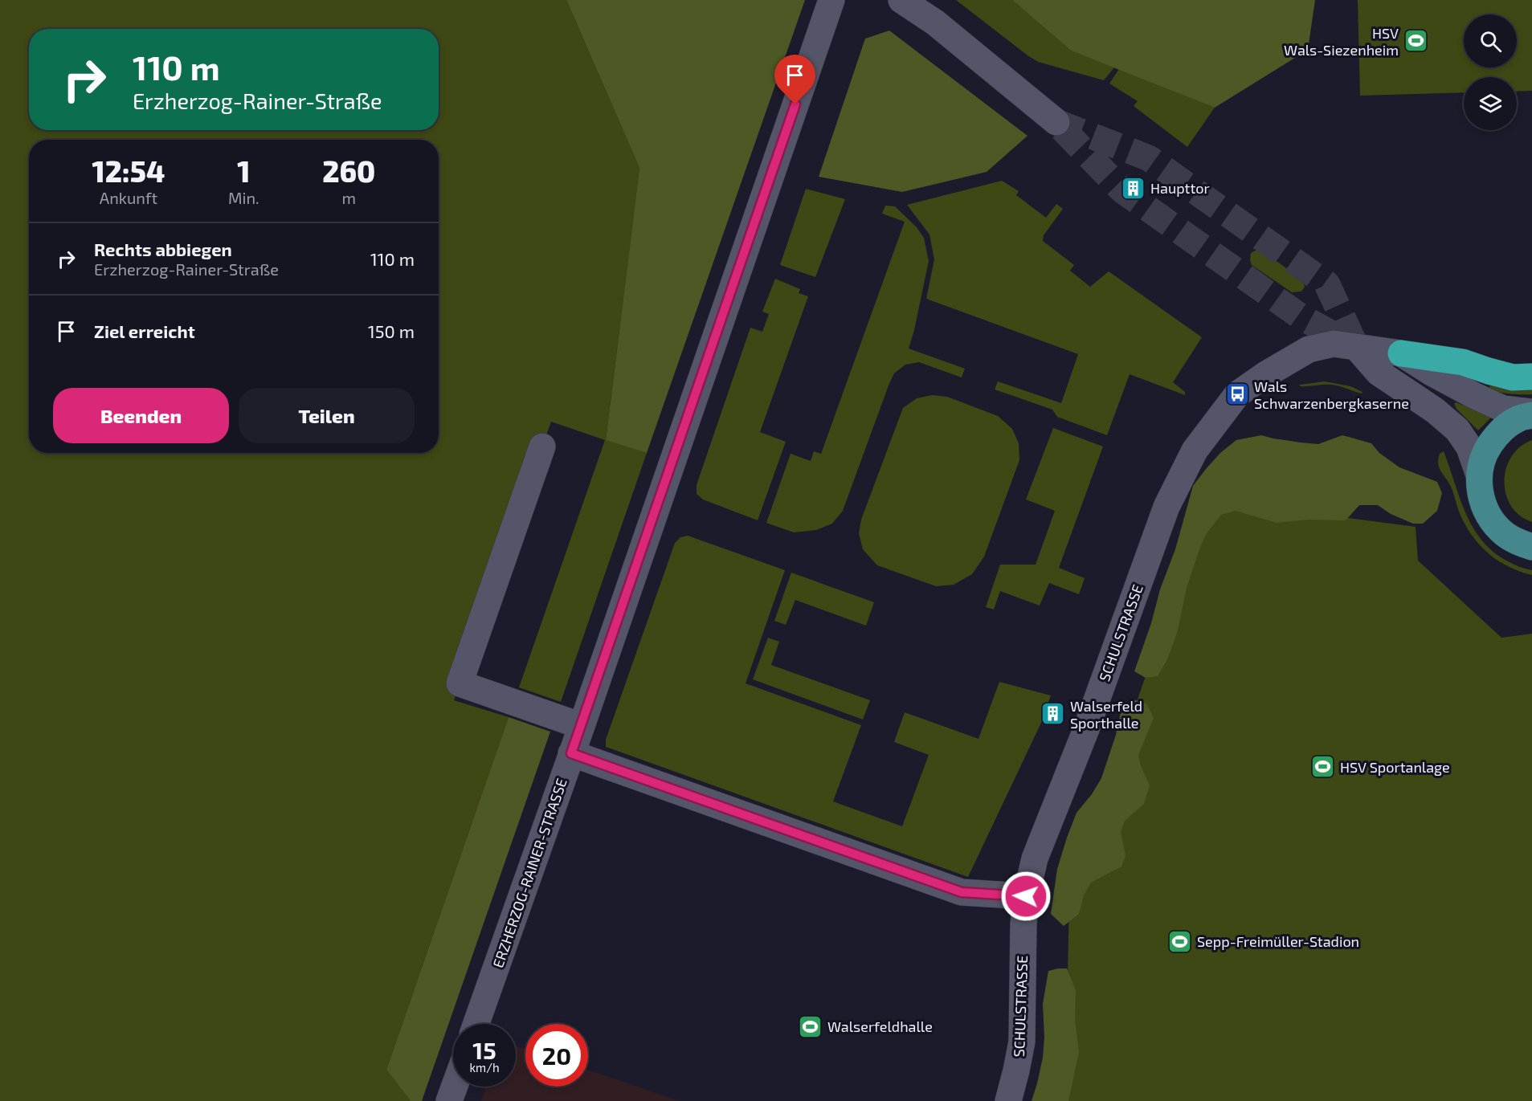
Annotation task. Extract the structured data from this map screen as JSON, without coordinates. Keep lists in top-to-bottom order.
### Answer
{
  "streets": {
    "street": ["SCHULSTRASSE", "ERZHERZOG-RAINER-STRASSE"]
  },
  "places": {
    "sports": [
      "HSV Wals-Siezenheim",
      "HSV Sportanlage",
      "Sepp-Freimüller-Stadion",
      "Walserfeldhalle"
    ],
    "building": ["Haupttor", "Walserfeld Sporthalle"],
    "bus stop": ["Wals Schwarzenbergkaserne"]
  },
  "page": {
    "turn": ["110 m", "Erzherzog-Rainer-Straße"],
    "eta": [
      "12:54",
      "Ankunft",
      "1",
      "Min.",
      "260",
      "m"
    ],
    "list": [
      {
        "name": "Rechts abbiegen",
        "note": "Erzherzog-Rainer-Straße",
        "value": "110 m"
      },
      {
        "name": "Ziel erreicht",
        "value": "150 m"
      }
    ],
    "buttons": ["Beenden", "Teilen"],
    "speed": "15 km/h",
    "limit": "20"
  }
}
